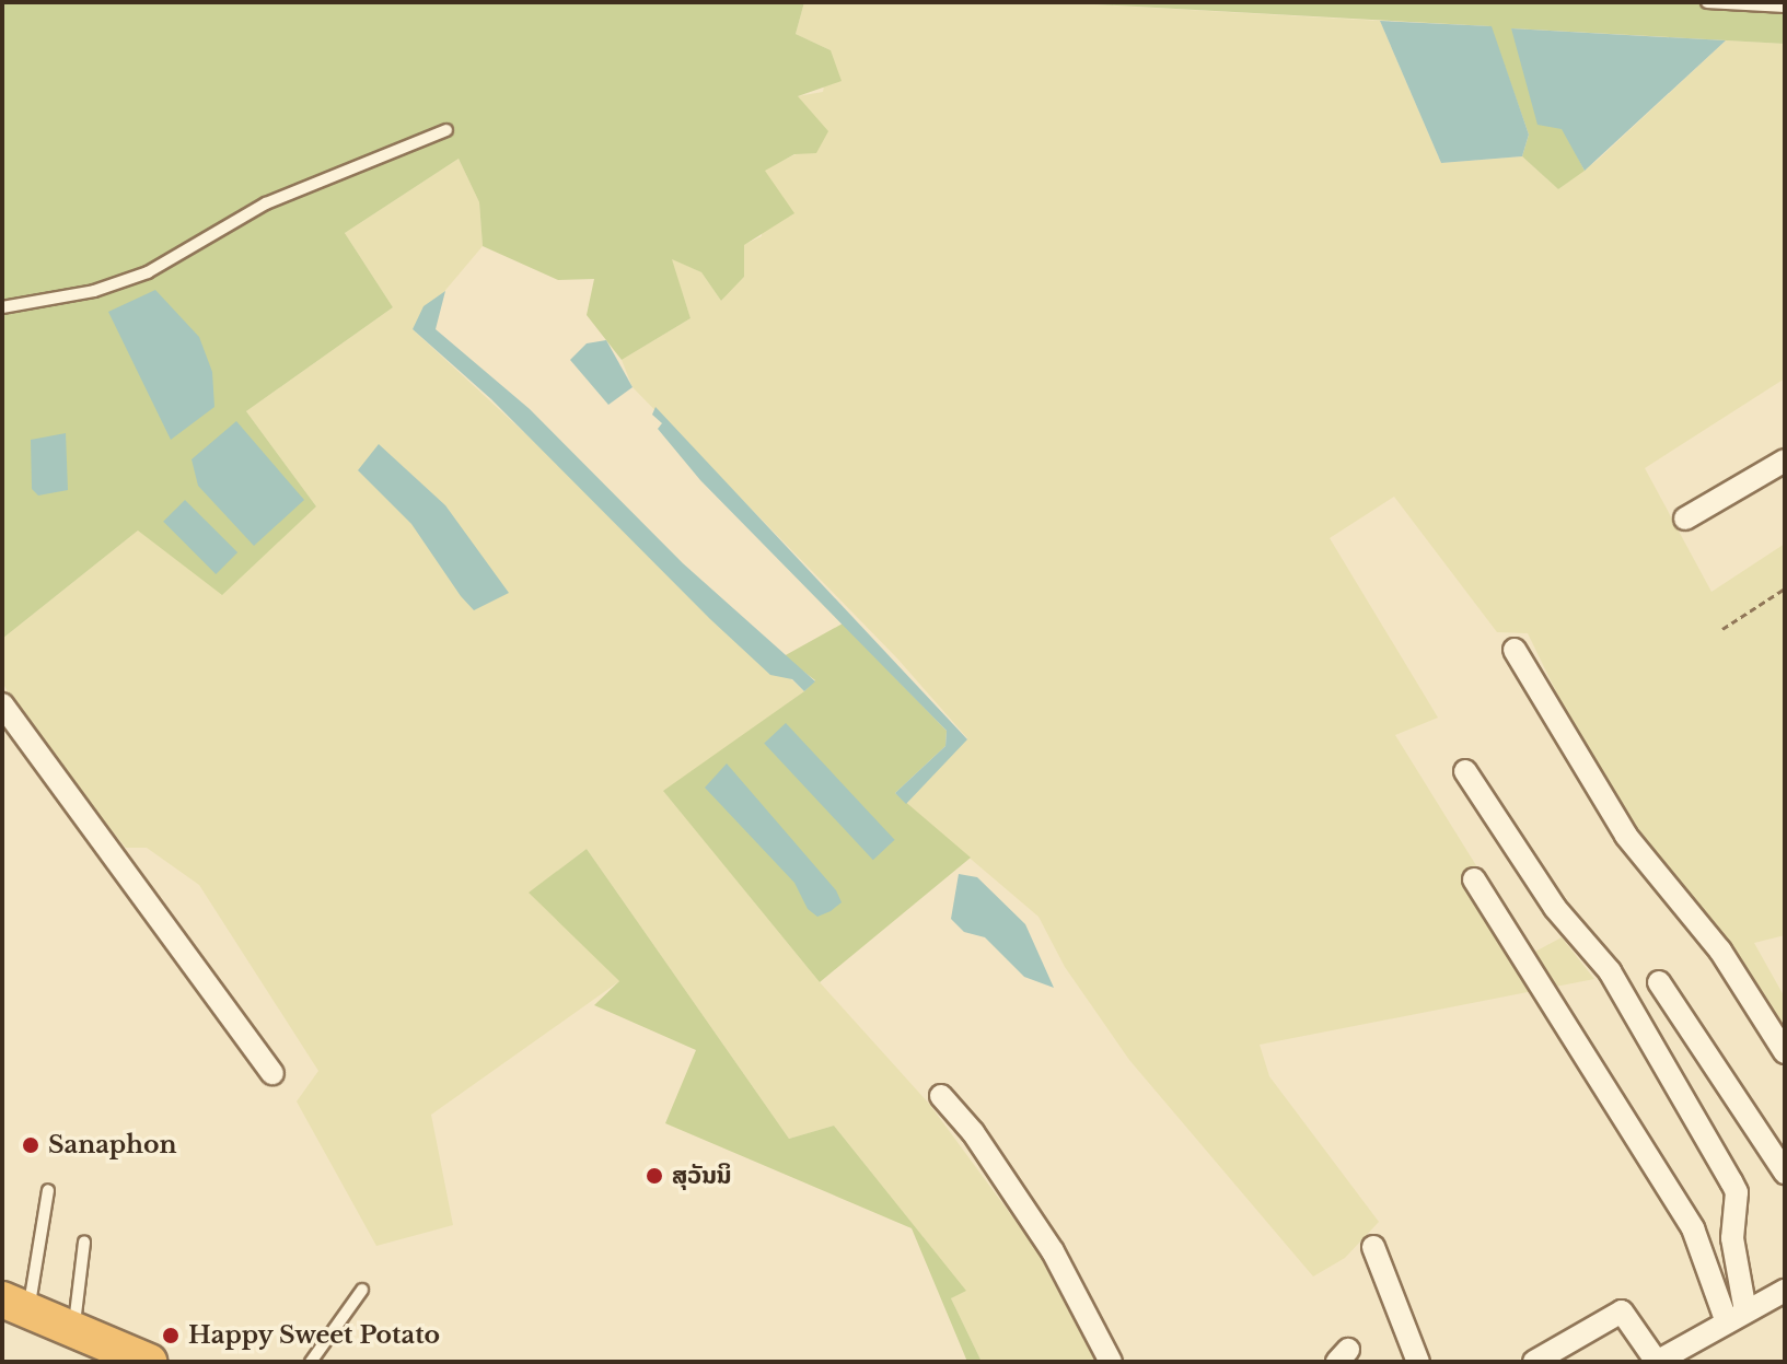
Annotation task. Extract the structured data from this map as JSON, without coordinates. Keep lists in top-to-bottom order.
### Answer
{
  "places": ["Sanaphon", "ສຸວັນນິ", "Happy Sweet Potato"]
}
